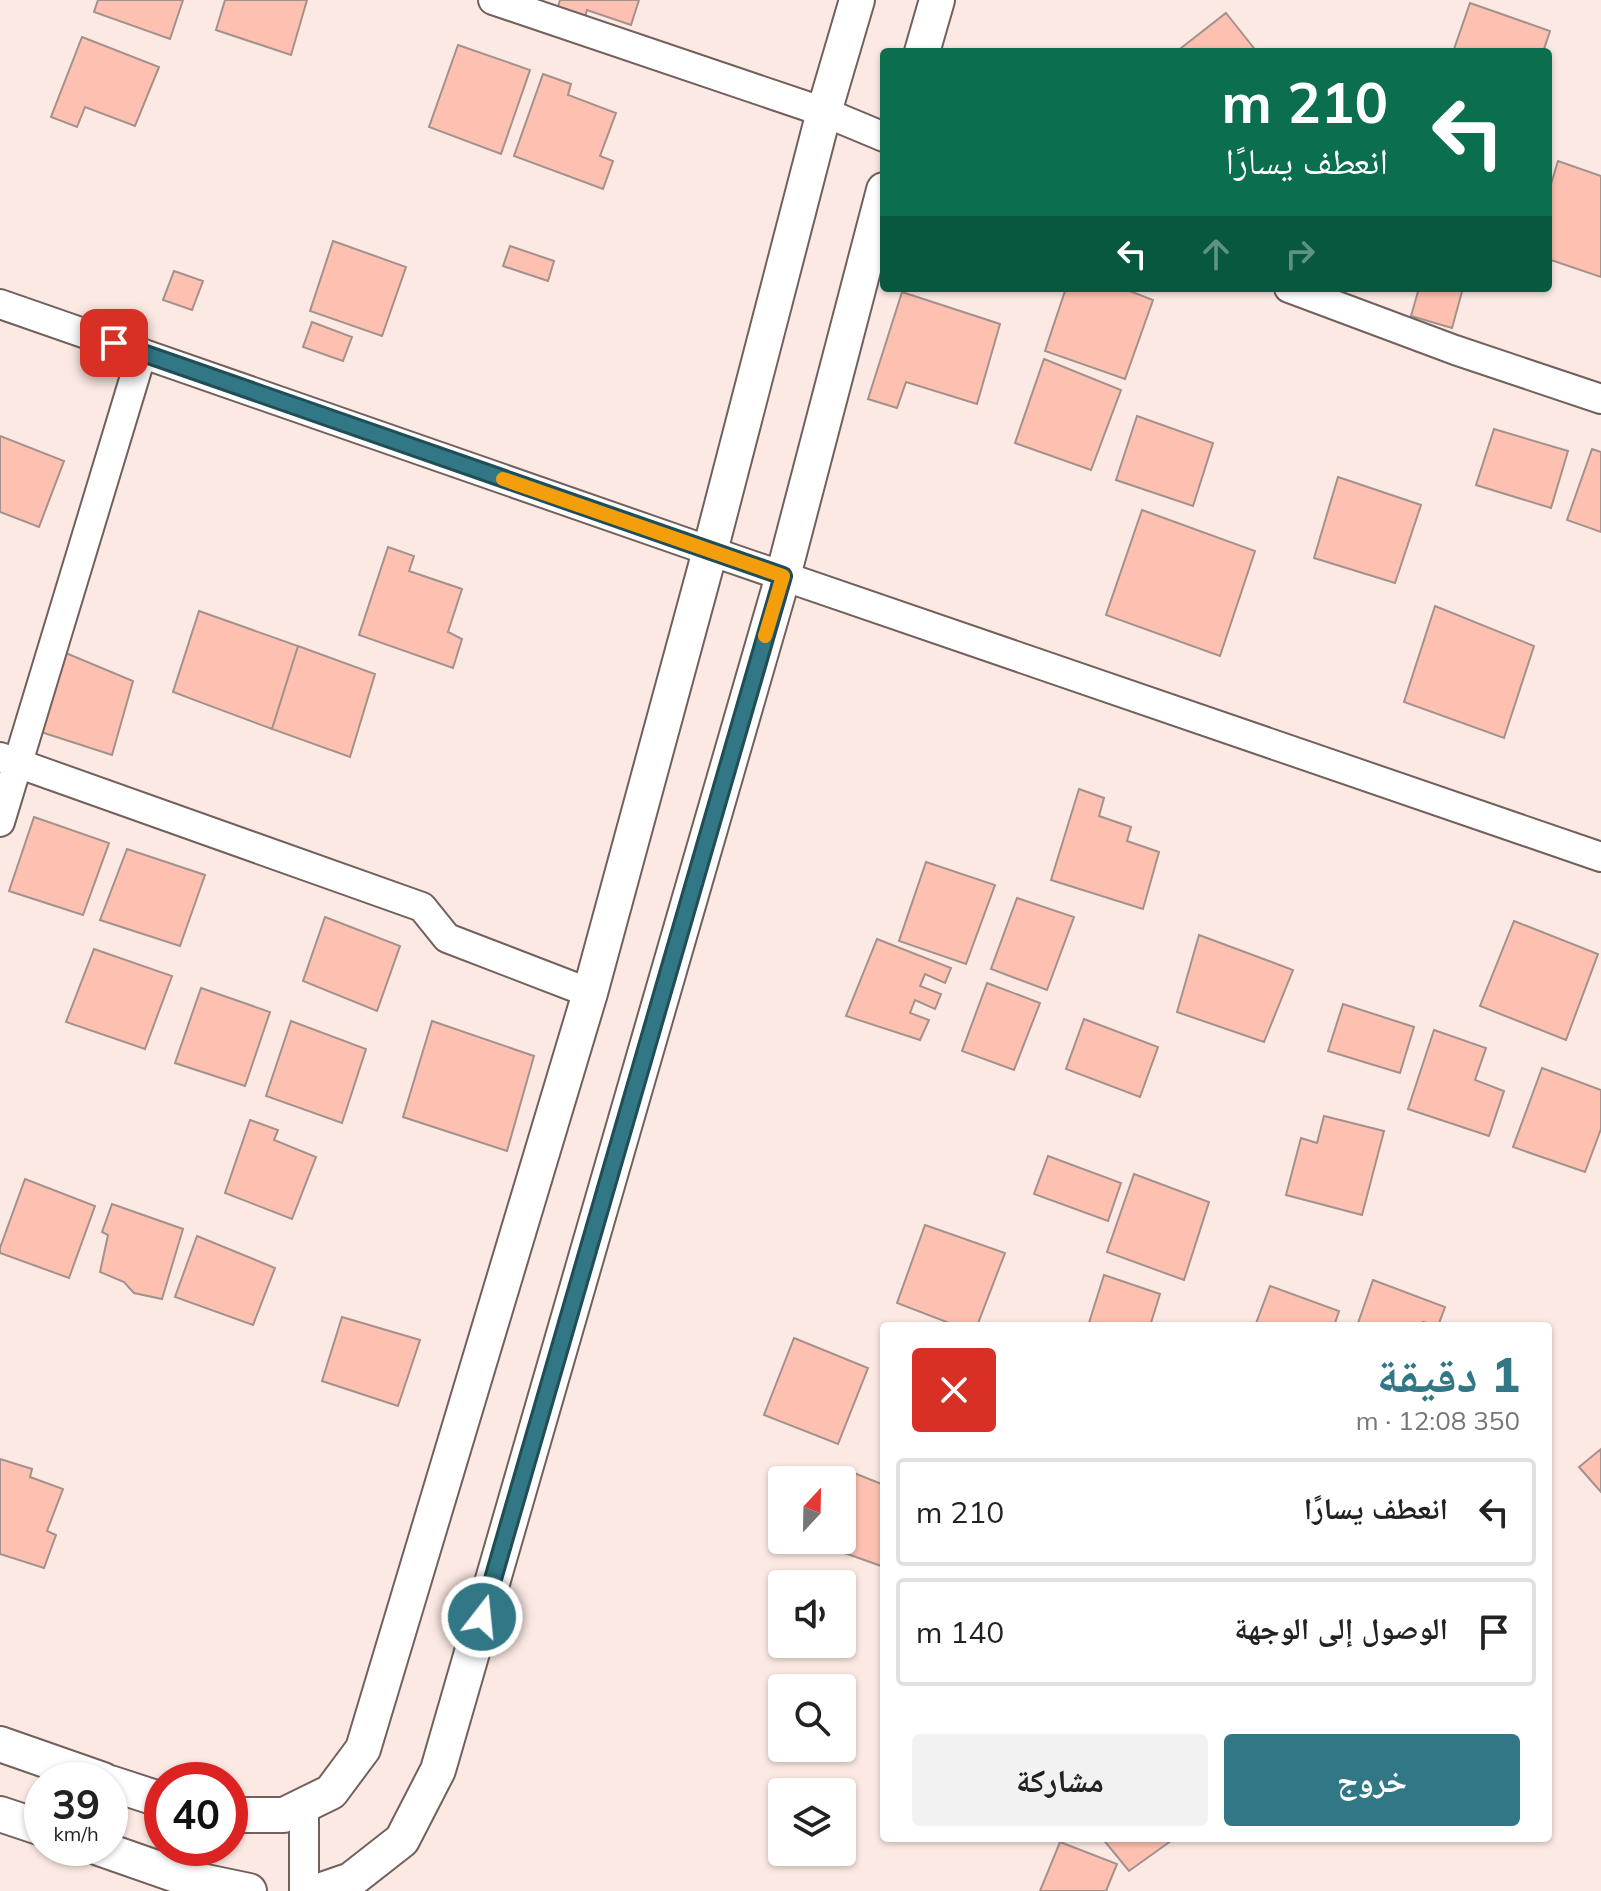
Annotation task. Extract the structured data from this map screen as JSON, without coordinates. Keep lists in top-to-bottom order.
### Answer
{
  "north": "top",
  "page": {
    "turn": ["210 m", "انعطف يسارًا"],
    "heading": ["1 دقيقة", "350 m · 12:08"],
    "list": [
      {
        "name": "انعطف يسارًا",
        "value": "210 m"
      },
      {
        "name": "الوصول إلى الوجهة",
        "value": "140 m"
      }
    ],
    "buttons": ["خروج", "مشاركة"],
    "speed": "39 km/h",
    "limit": "40"
  }
}
